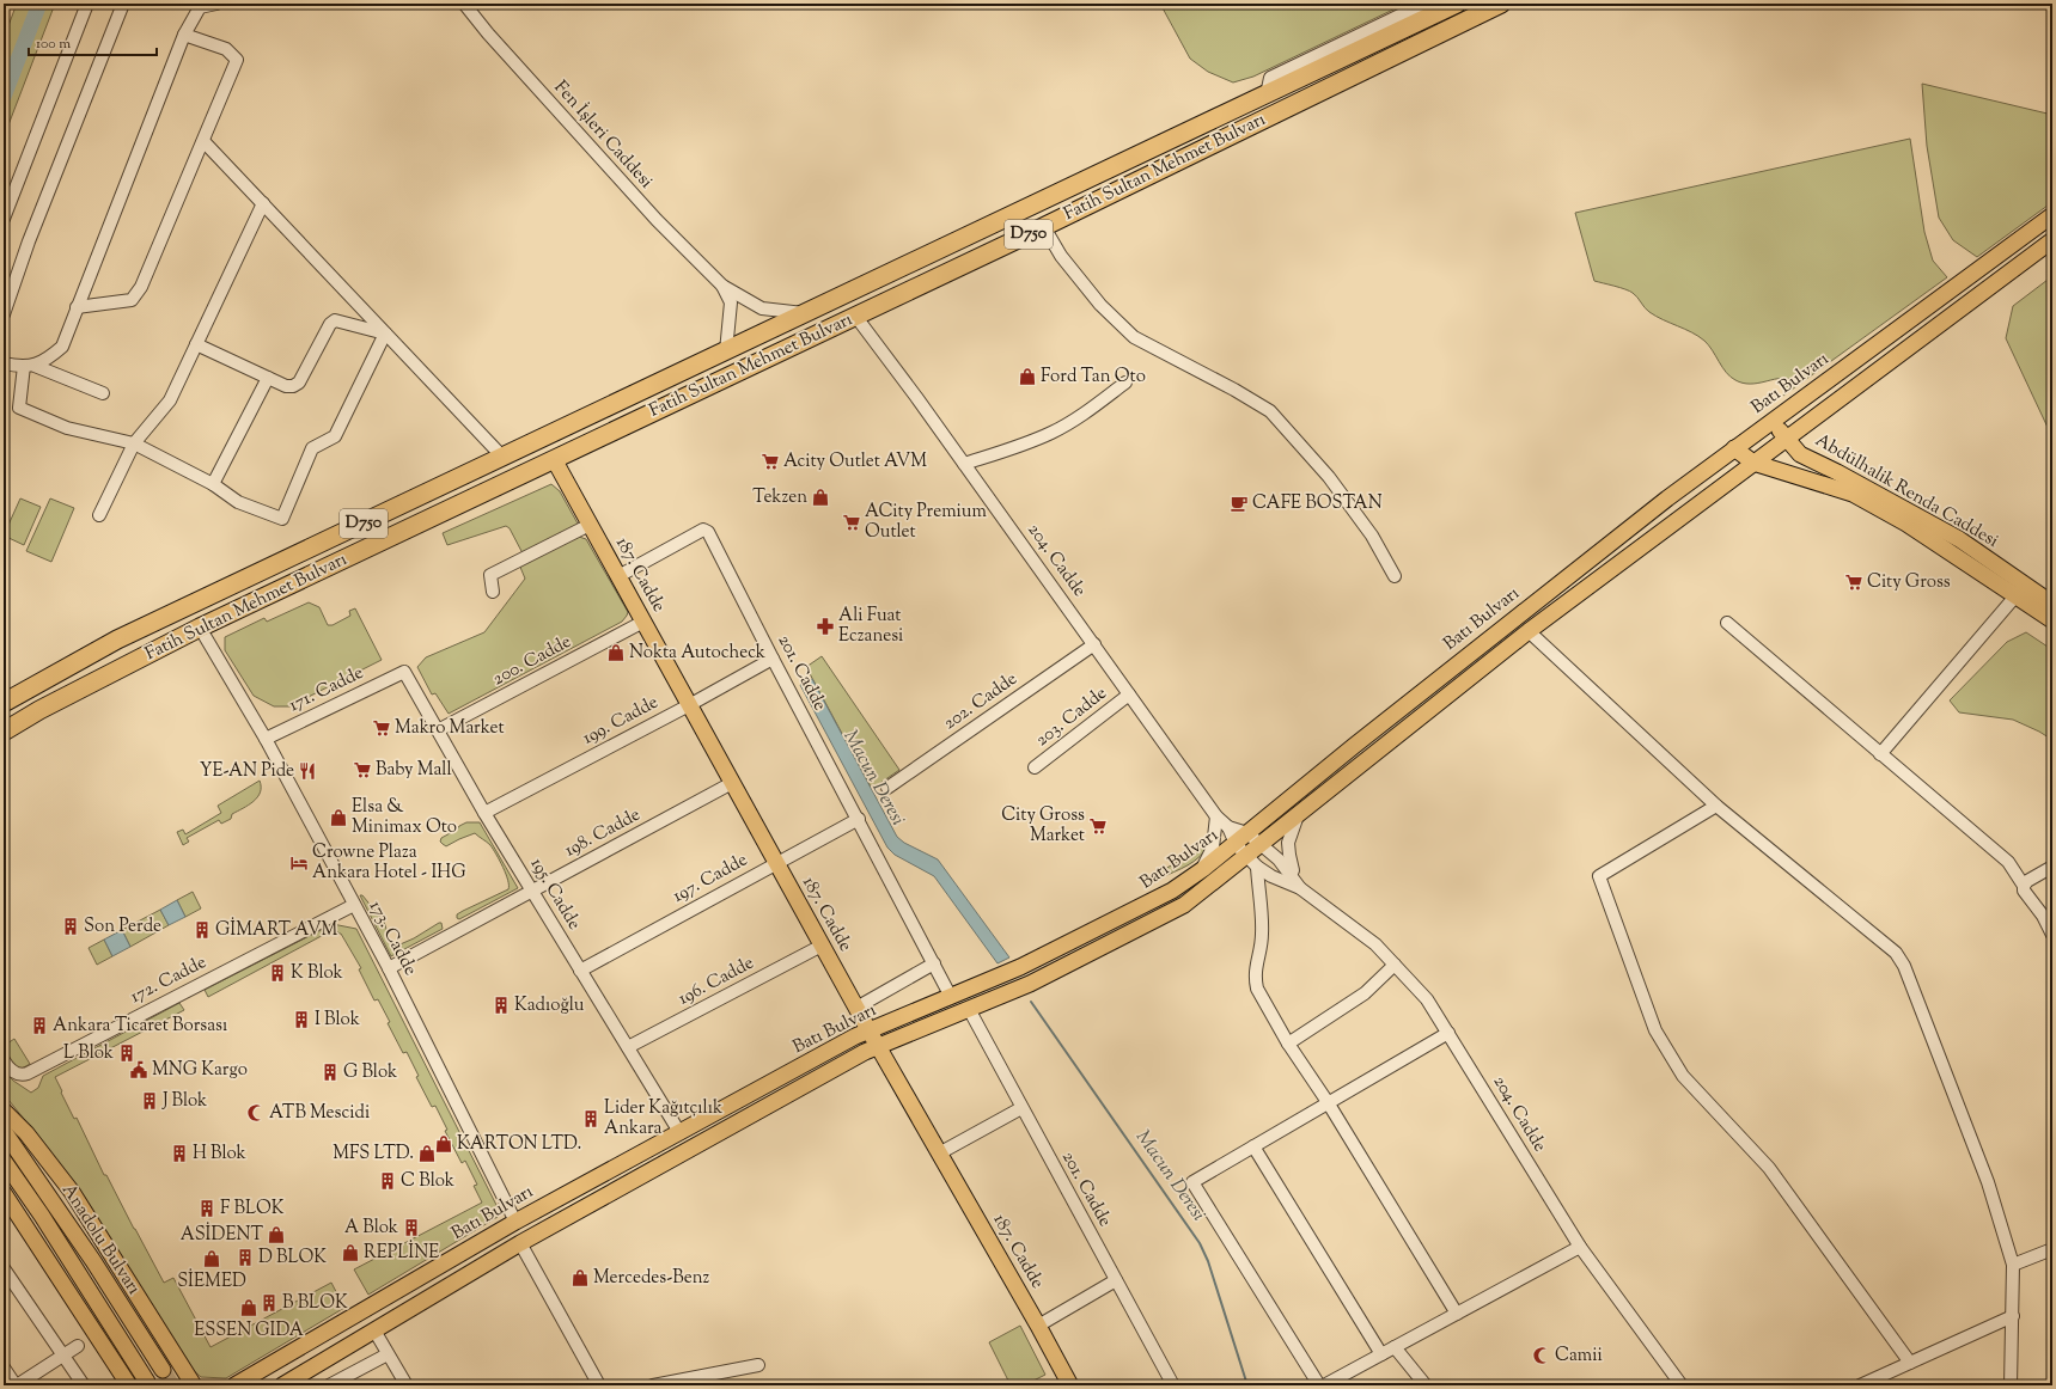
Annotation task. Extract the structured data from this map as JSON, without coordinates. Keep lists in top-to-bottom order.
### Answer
{
  "streets": {
    "highway": ["Fatih Sultan Mehmet Bulvarı", "D750"],
    "main road": [
      "Batı Bulvarı",
      "Abdülhalik Renda Caddesi",
      "187. Cadde",
      "Anadolu Bulvarı"
    ],
    "street": [
      "Fen İşleri Caddesi",
      "204. Cadde",
      "200. Cadde",
      "201. Cadde",
      "171. Cadde",
      "202. Cadde",
      "203. Cadde",
      "199. Cadde",
      "198. Cadde",
      "197. Cadde",
      "195. Cadde",
      "173. Cadde",
      "172. Cadde",
      "196. Cadde"
    ]
  },
  "crossings": [
    ["Fatih Sultan Mehmet Bulvarı", "204. Cadde"],
    ["Fatih Sultan Mehmet Bulvarı", "187. Cadde"],
    ["Fatih Sultan Mehmet Bulvarı", "173. Cadde"],
    ["Batı Bulvarı", "Abdülhalik Renda Caddesi"],
    ["Batı Bulvarı", "204. Cadde"],
    ["Batı Bulvarı", "187. Cadde"],
    ["Batı Bulvarı", "201. Cadde"],
    ["Batı Bulvarı", "195. Cadde"],
    ["Batı Bulvarı", "173. Cadde"],
    ["204. Cadde", "202. Cadde"],
    ["204. Cadde", "203. Cadde"],
    ["187. Cadde", "200. Cadde"],
    ["187. Cadde", "201. Cadde"],
    ["187. Cadde", "199. Cadde"],
    ["187. Cadde", "198. Cadde"],
    ["187. Cadde", "197. Cadde"],
    ["187. Cadde", "196. Cadde"],
    ["200. Cadde", "195. Cadde"],
    ["201. Cadde", "199. Cadde"],
    ["201. Cadde", "197. Cadde"],
    ["171. Cadde", "195. Cadde"],
    ["171. Cadde", "173. Cadde"],
    ["199. Cadde", "195. Cadde"],
    ["198. Cadde", "195. Cadde"],
    ["198. Cadde", "173. Cadde"],
    ["197. Cadde", "195. Cadde"],
    ["195. Cadde", "196. Cadde"],
    ["173. Cadde", "172. Cadde"]
  ],
  "water": ["Macun Deresi"],
  "places": {
    "shop": [
      "Ford Tan Oto",
      "Tekzen",
      "Nokta Autocheck",
      "Elsa & Minimax Oto",
      "KARTON LTD.",
      "MFS LTD.",
      "ASİDENT",
      "REPLİNE",
      "SİEMED",
      "Mercedes-Benz",
      "ESSEN GIDA"
    ],
    "supermarket": [
      "Acity Outlet AVM",
      "ACity Premium Outlet",
      "City Gross",
      "Makro Market",
      "Baby Mall",
      "City Gross Market"
    ],
    "cafe": ["CAFE BOSTAN"],
    "pharmacy": ["Ali Fuat Eczanesi"],
    "restaurant": ["YE-AN Pide"],
    "hotel": ["Crowne Plaza Ankara Hotel - IHG"],
    "building": [
      "Son Perde",
      "GİMART AVM",
      "K Blok",
      "Kadıoğlu",
      "I Blok",
      "Ankara Ticaret Borsası",
      "L Blok",
      "G Blok",
      "J Blok",
      "Lider Kağıtçılık Ankara",
      "H Blok",
      "C Blok",
      "F BLOK",
      "A Blok",
      "D BLOK",
      "B BLOK"
    ],
    "public building": ["MNG Kargo"],
    "mosque": ["ATB Mescidi", "Camii"]
  },
  "scale_bar": "100 m"
}
